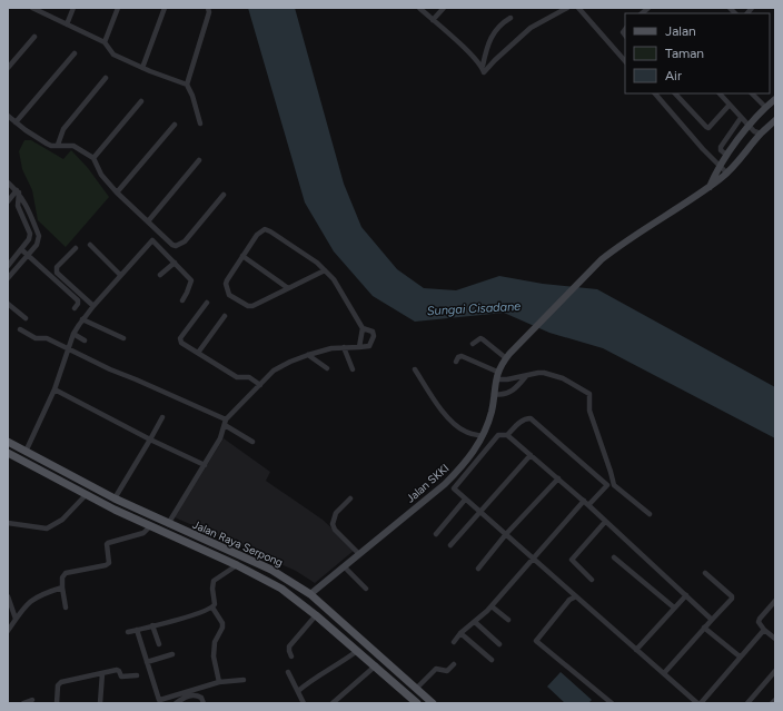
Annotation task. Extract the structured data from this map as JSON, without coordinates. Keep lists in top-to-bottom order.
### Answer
{
  "streets": {
    "main road": ["Jalan SKKI", "Jalan Raya Serpong"]
  },
  "crossings": [
    ["Jalan SKKI", "Jalan Raya Serpong"]
  ],
  "water": ["Sungai Cisadane"],
  "legend": ["Jalan", "Taman", "Air"]
}
